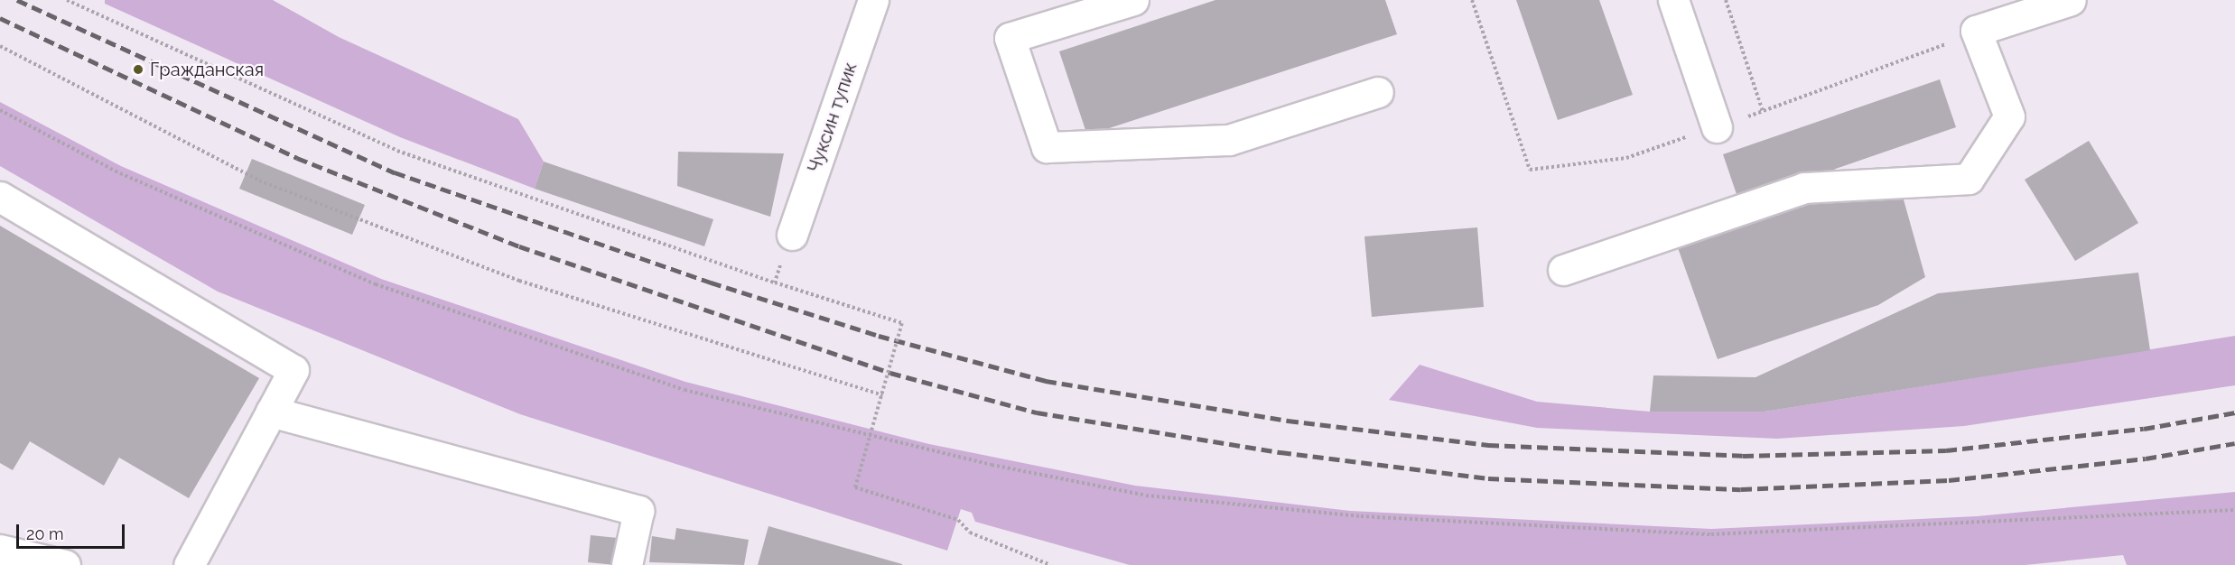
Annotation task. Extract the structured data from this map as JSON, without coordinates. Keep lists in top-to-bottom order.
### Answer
{
  "streets": {
    "street": ["Чуксин тупик"]
  },
  "places": ["Гражданская"],
  "scale_bar": "20 m"
}
